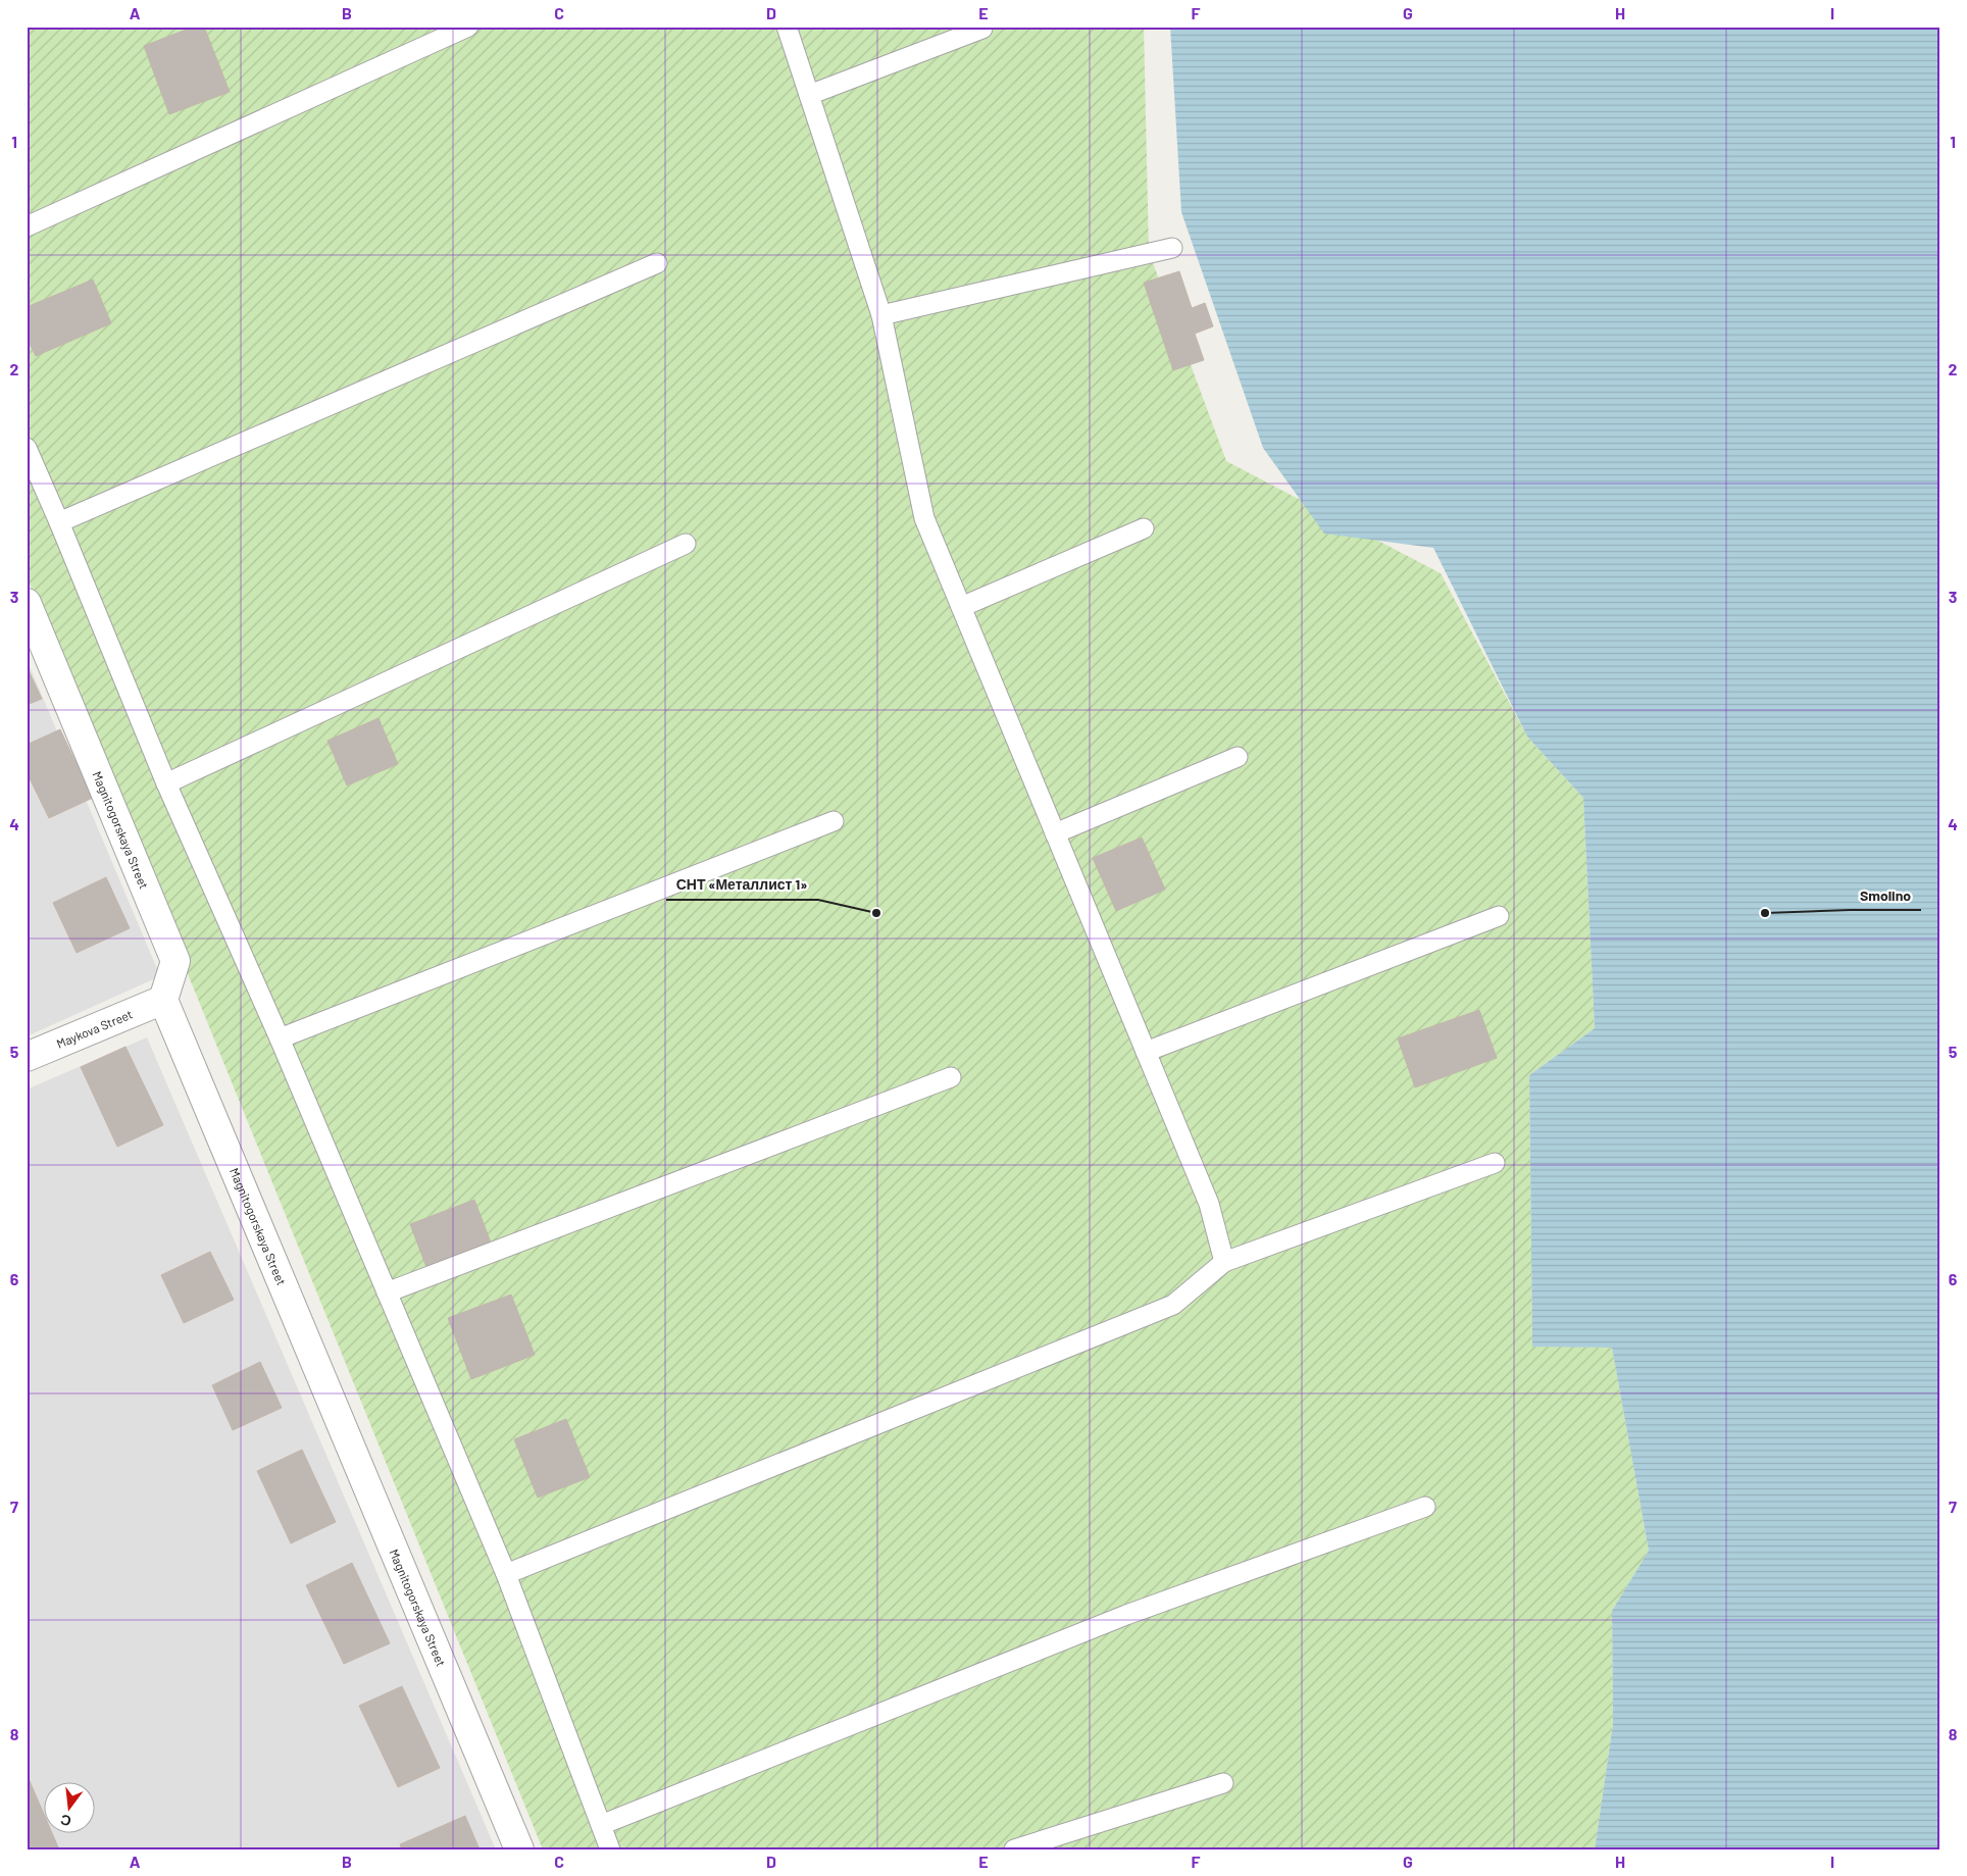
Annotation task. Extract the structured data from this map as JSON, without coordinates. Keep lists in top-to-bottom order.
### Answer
{
  "streets": {
    "street": ["Magnitogorskaya Street", "Maykova Street"]
  },
  "crossings": [
    ["Magnitogorskaya Street", "Maykova Street"]
  ],
  "places": ["СНТ «Металлист 1»", "Smolino"],
  "north": "bottom",
  "grid": {
    "columns": [
      "A",
      "B",
      "C",
      "D",
      "E",
      "F",
      "G",
      "H",
      "I"
    ],
    "rows": [
      "1",
      "2",
      "3",
      "4",
      "5",
      "6",
      "7",
      "8"
    ]
  }
}
